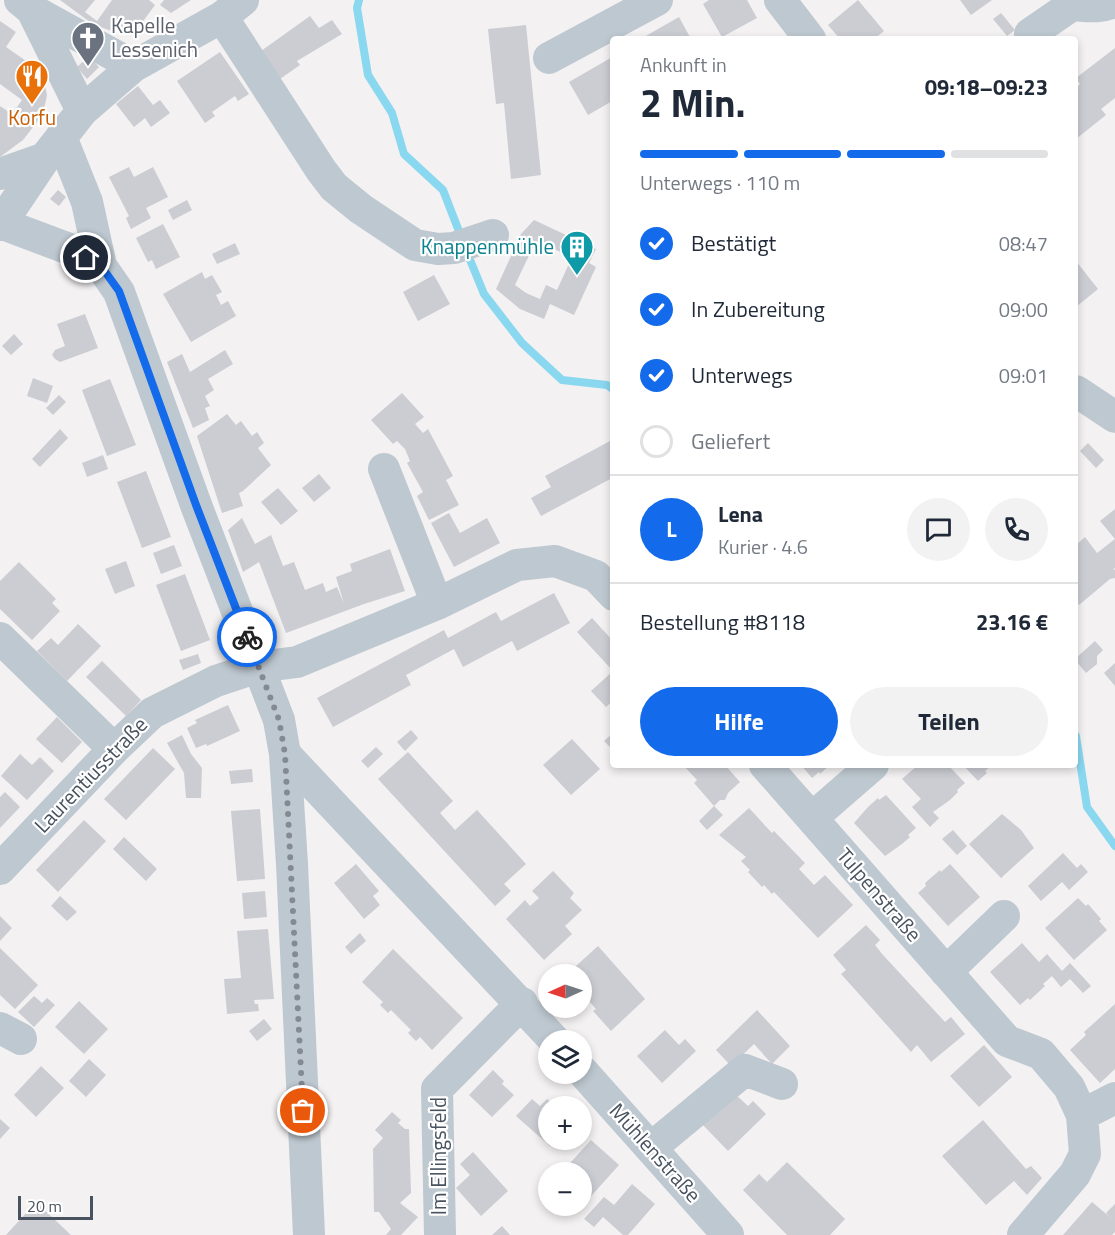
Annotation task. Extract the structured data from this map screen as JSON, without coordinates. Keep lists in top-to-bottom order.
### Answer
{
  "streets": {
    "street": [
      "Laurentiusstraße",
      "Tulpenstraße",
      "Mühlenstraße",
      "Im Ellingsfeld"
    ]
  },
  "places": {
    "church": ["Kapelle Lessenich"],
    "restaurant": ["Korfu"],
    "building": ["Knappenmühle"]
  },
  "scale_bar": "20 m",
  "north": "left",
  "page": {
    "heading": ["2 Min.", "Ankunft in", "09:18–09:23"],
    "panel": [
      "Lena",
      "Kurier · 4.6",
      "Bestellung #8118",
      "23.16 €"
    ],
    "bar": "Unterwegs · 110 m",
    "list": [
      ["Bestätigt", "08:47"],
      ["In Zubereitung", "09:00"],
      ["Unterwegs", "09:01"],
      "Geliefert"
    ],
    "round": "L",
    "buttons": ["Hilfe", "Teilen"],
    "map_buttons": ["+", "−"],
    "scale": "20 m"
  }
}
